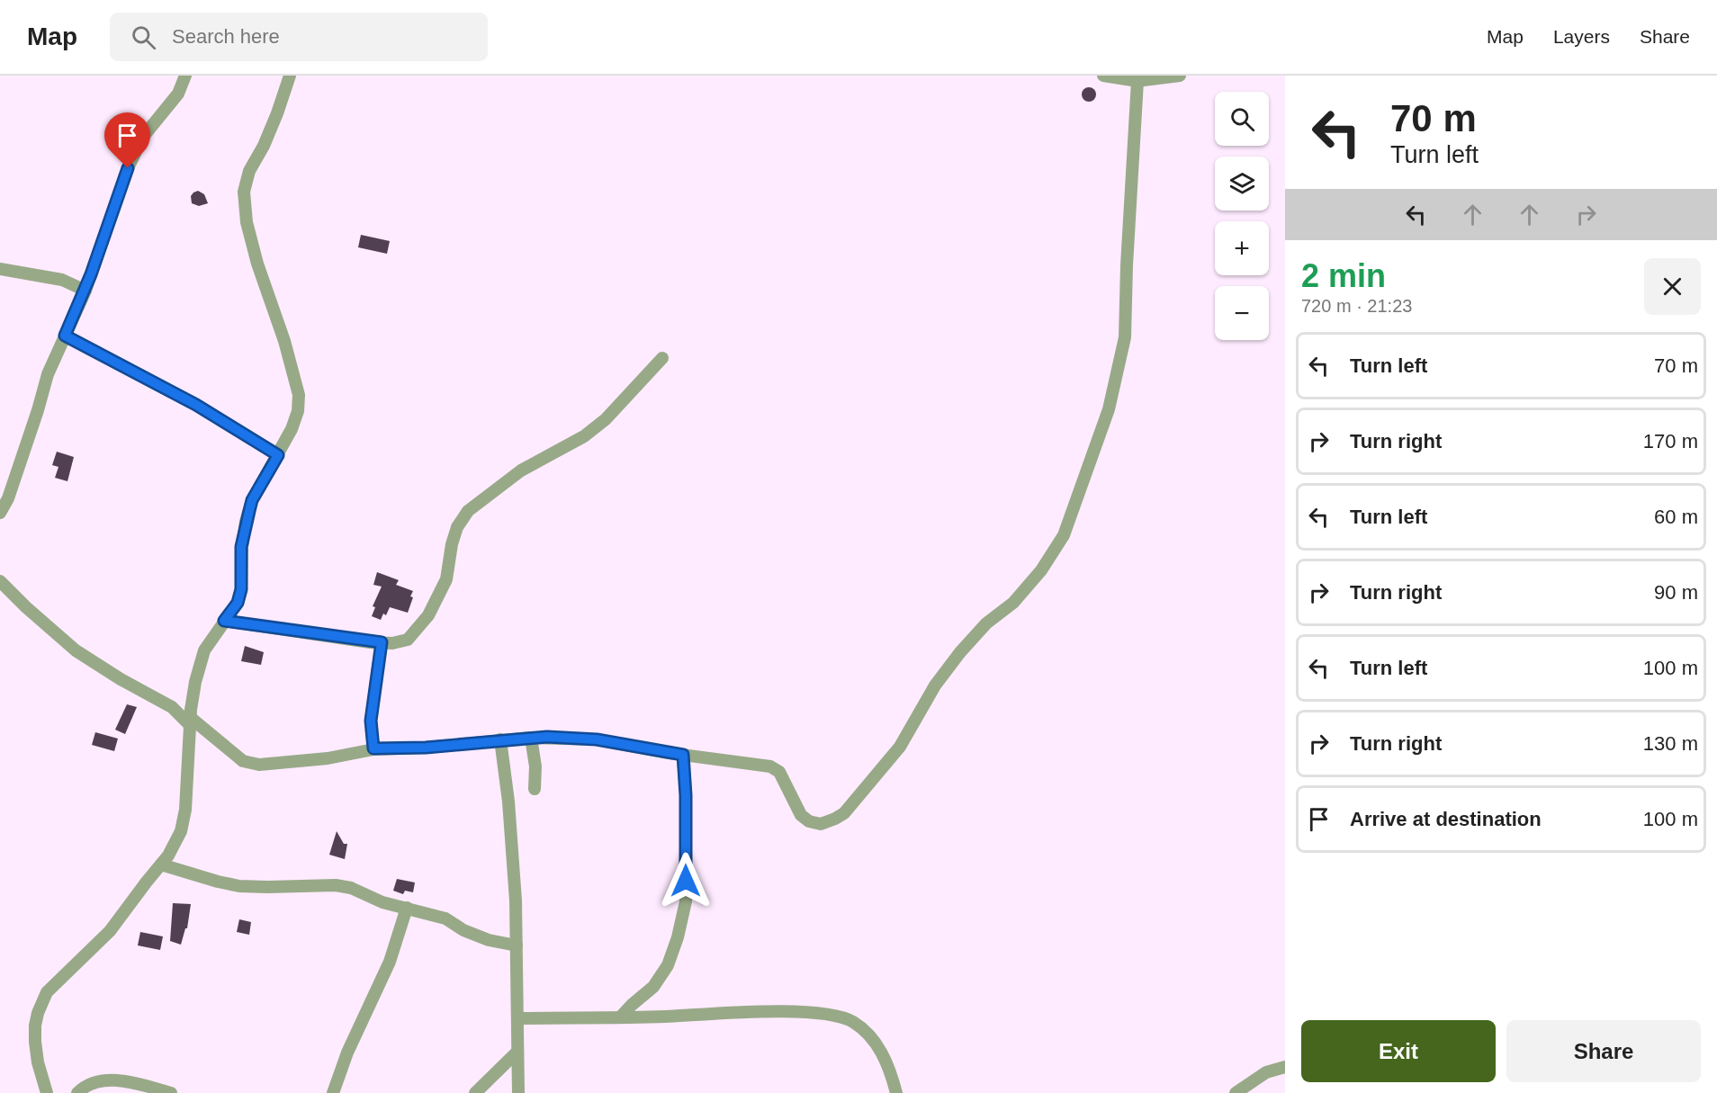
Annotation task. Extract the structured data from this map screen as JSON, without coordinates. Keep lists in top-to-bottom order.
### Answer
{
  "page": {
    "header": "Map",
    "search": "Search here",
    "nav": ["Map", "Layers", "Share"],
    "turn": ["70 m", "Turn left"],
    "map_buttons": ["+", "−"],
    "heading": ["2 min", "720 m · 21:23"],
    "list": [
      {
        "name": "Turn left",
        "value": "70 m"
      },
      {
        "name": "Turn right",
        "value": "170 m"
      },
      {
        "name": "Turn left",
        "value": "60 m"
      },
      {
        "name": "Turn right",
        "value": "90 m"
      },
      {
        "name": "Turn left",
        "value": "100 m"
      },
      {
        "name": "Turn right",
        "value": "130 m"
      },
      {
        "name": "Arrive at destination",
        "value": "100 m"
      }
    ],
    "buttons": ["Exit", "Share"]
  }
}
